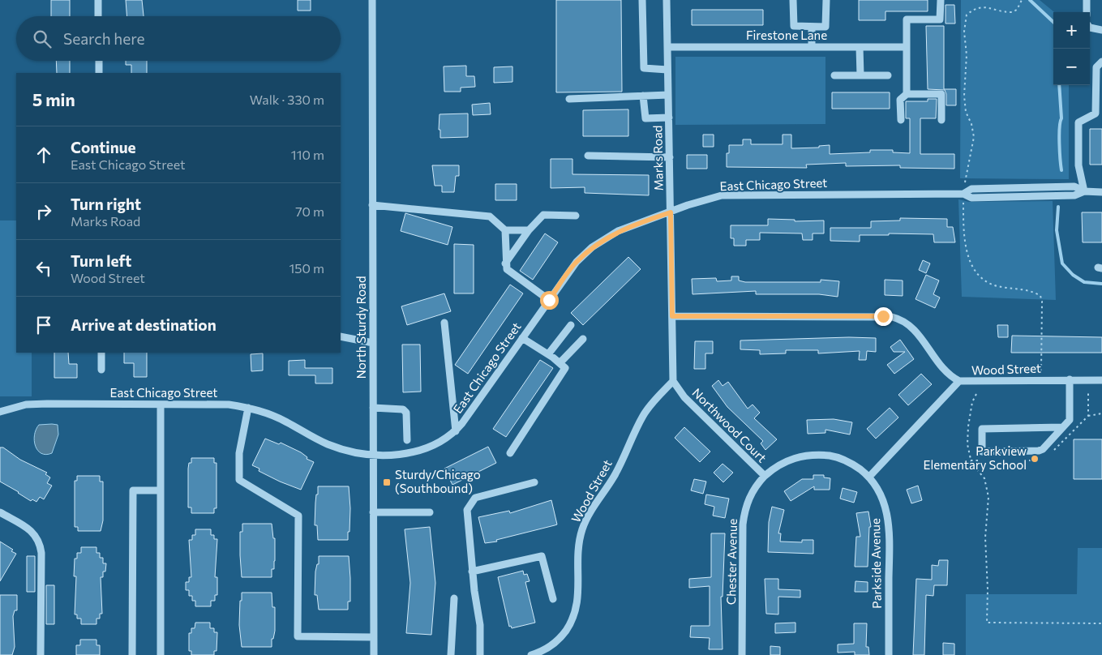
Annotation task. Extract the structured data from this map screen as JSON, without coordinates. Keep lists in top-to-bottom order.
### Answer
{
  "streets": {
    "street": [
      "Firestone Lane",
      "Marks Road",
      "East Chicago Street",
      "North Sturdy Road",
      "Wood Street",
      "Northwood Court",
      "Chester Avenue",
      "Parkside Avenue"
    ]
  },
  "crossings": [
    ["Firestone Lane", "Marks Road"],
    ["Marks Road", "East Chicago Street"],
    ["Marks Road", "Wood Street"],
    ["East Chicago Street", "North Sturdy Road"],
    ["Wood Street", "Northwood Court"],
    ["Northwood Court", "Chester Avenue"],
    ["Northwood Court", "Parkside Avenue"]
  ],
  "places": {
    "other": ["Parkview Elementary School"],
    "transit": ["Sturdy/Chicago (Southbound)"]
  },
  "page": {
    "map_buttons": ["+", "−"],
    "search": "Search here",
    "heading": ["5 min", "Walk · 330 m"],
    "list": [
      ["Continue", "East Chicago Street", "110 m"],
      ["Turn right", "Marks Road", "70 m"],
      ["Turn left", "Wood Street", "150 m"],
      "Arrive at destination"
    ]
  }
}
